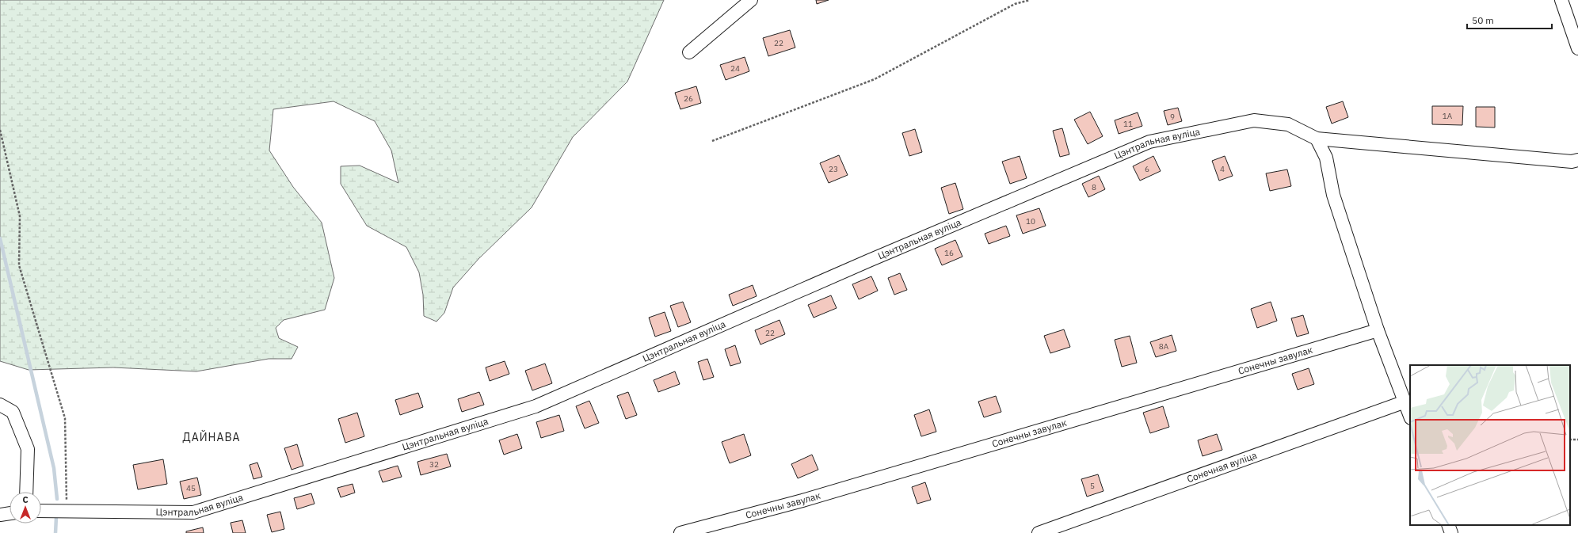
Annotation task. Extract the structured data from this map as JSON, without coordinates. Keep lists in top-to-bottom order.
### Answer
{
  "streets": {
    "street": ["Цэнтральная вуліца", "Сонечны завулак", "Сонечная вуліца"]
  },
  "districts": ["ДАЙНАВА"],
  "house_numbers": [
    "22",
    "24",
    "26",
    "1А",
    "9",
    "11",
    "23",
    "6",
    "4",
    "8",
    "10",
    "16",
    "22",
    "8А",
    "32",
    "5",
    "45"
  ],
  "scale_bar": "50 m",
  "north": "top"
}
